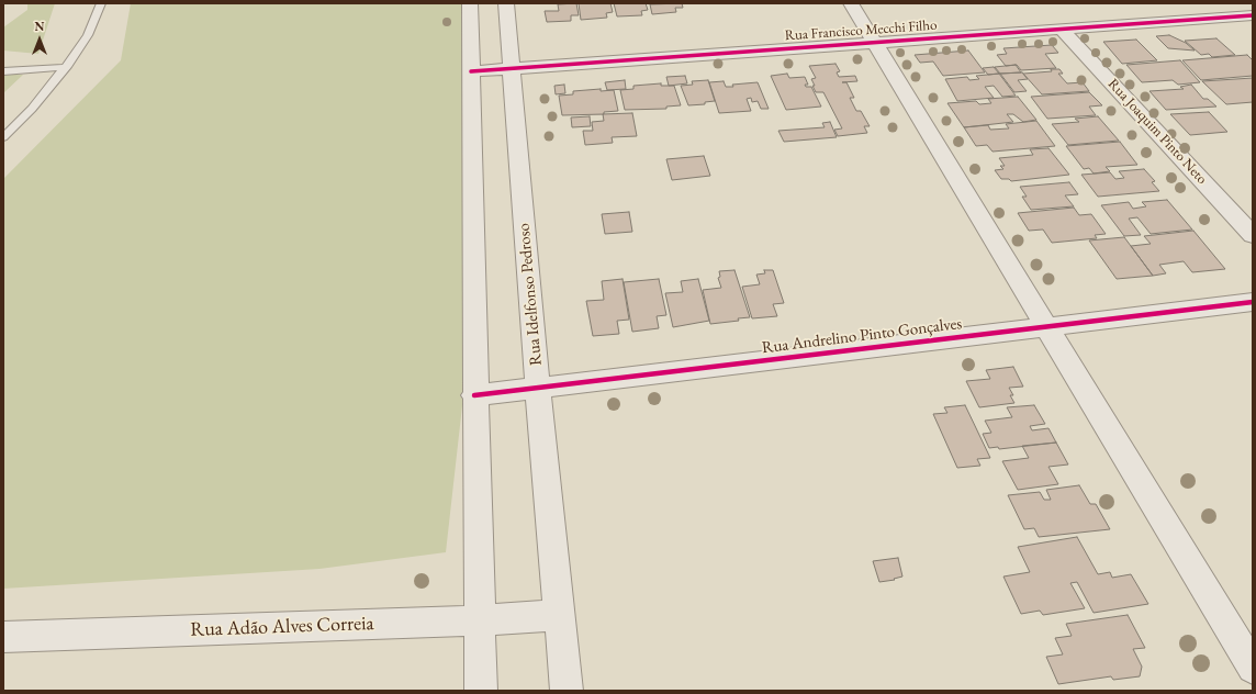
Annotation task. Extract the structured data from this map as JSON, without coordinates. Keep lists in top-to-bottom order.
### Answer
{
  "streets": {
    "street": [
      "Rua Francisco Mecchi Filho",
      "Rua Joaquim Pinto Neto",
      "Rua Idelfonso Pedroso",
      "Rua Andrelino Pinto Gonçalves",
      "Rua Adão Alves Correia"
    ]
  },
  "crossings": [
    ["Rua Francisco Mecchi Filho", "Rua Joaquim Pinto Neto"],
    ["Rua Francisco Mecchi Filho", "Rua Idelfonso Pedroso"],
    ["Rua Idelfonso Pedroso", "Rua Andrelino Pinto Gonçalves"],
    ["Rua Idelfonso Pedroso", "Rua Adão Alves Correia"]
  ],
  "north": "top"
}
